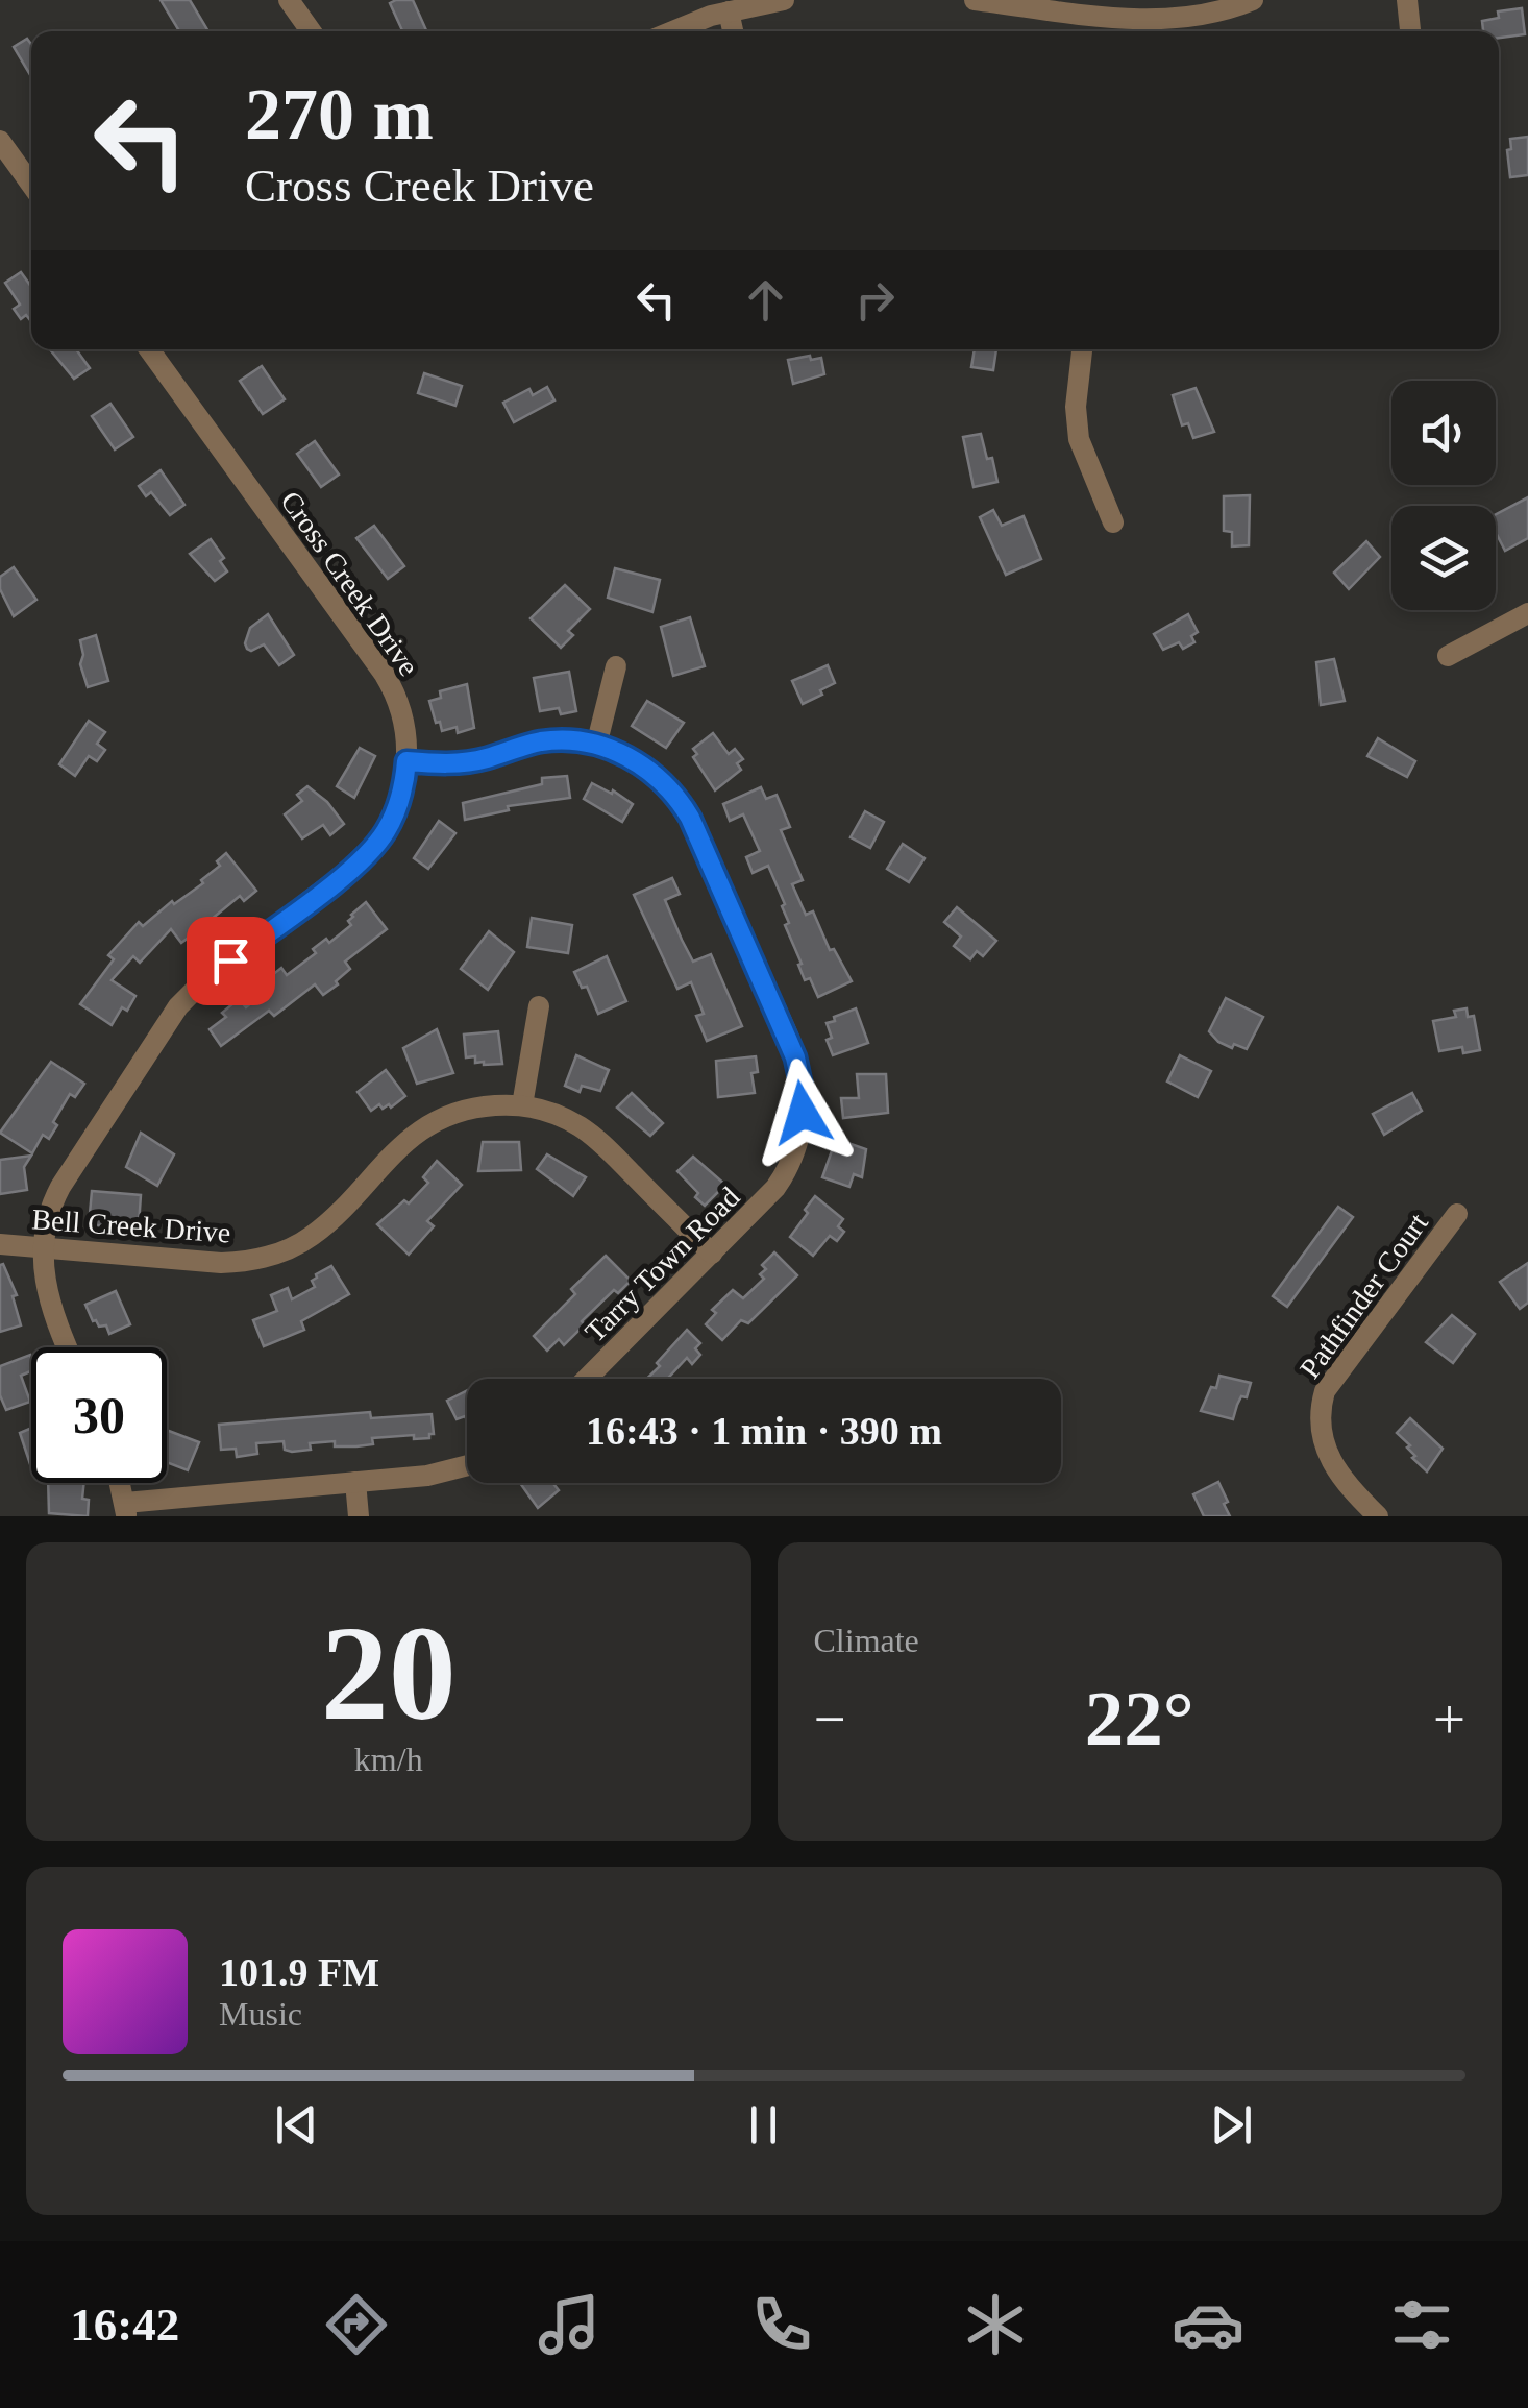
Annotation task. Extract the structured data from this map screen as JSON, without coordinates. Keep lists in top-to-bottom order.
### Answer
{
  "streets": {
    "street": [
      "Cross Creek Drive",
      "Bell Creek Drive",
      "Tarry Town Road",
      "Pathfinder Court"
    ]
  },
  "crossings": [
    ["Cross Creek Drive", "Bell Creek Drive"],
    ["Cross Creek Drive", "Tarry Town Road"],
    ["Bell Creek Drive", "Tarry Town Road"]
  ],
  "page": {
    "turn": ["270 m", "Cross Creek Drive"],
    "limit": "30",
    "trip": "16:43 · 1 min · 390 m",
    "tile": [
      ["20", "km/h"],
      "Climate"
    ],
    "heat": ["−", "22°", "+"],
    "song": ["101.9 FM", "Music"],
    "tabs": "16:42"
  }
}
